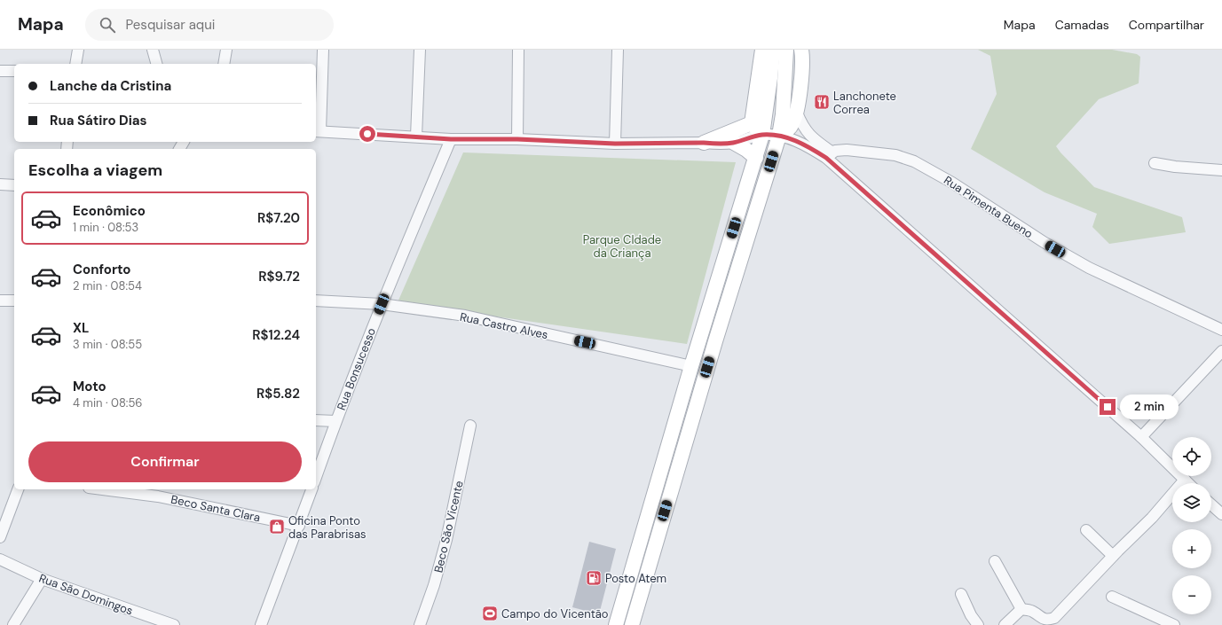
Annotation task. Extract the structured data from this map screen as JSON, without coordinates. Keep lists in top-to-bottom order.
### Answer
{
  "streets": {
    "street": [
      "Rua Pimenta Bueno",
      "Rua Castro Alves",
      "Rua Bonsucesso",
      "Beco Santa Clara",
      "Beco São Vicente",
      "Rua São Domingos"
    ]
  },
  "crossings": [
    ["Rua Castro Alves", "Rua Bonsucesso"]
  ],
  "parks": ["Parque CIdade da Criança"],
  "places": {
    "restaurant": ["Lanchonete Correa"],
    "shop": ["Oficina Ponto das Parabrisas"],
    "fuel station": ["Posto Atem"],
    "sports": ["Campo do Vicentão"]
  },
  "page": {
    "header": "Mapa",
    "search": "Pesquisar aqui",
    "nav": ["Mapa", "Camadas", "Compartilhar"],
    "banner": ["Lanche da Cristina", "Rua Sátiro Dias"],
    "heading": "Escolha a viagem",
    "list": [
      {
        "name": "Econômico",
        "note": "1 min · 08:53",
        "value": "R$7.20"
      },
      {
        "name": "Conforto",
        "note": "2 min · 08:54",
        "value": "R$9.72"
      },
      {
        "name": "XL",
        "note": "3 min · 08:55",
        "value": "R$12.24"
      },
      {
        "name": "Moto",
        "note": "4 min · 08:56",
        "value": "R$5.82"
      }
    ],
    "bubble": "2 min",
    "buttons": "Confirmar",
    "map_buttons": ["+", "−"]
  }
}
